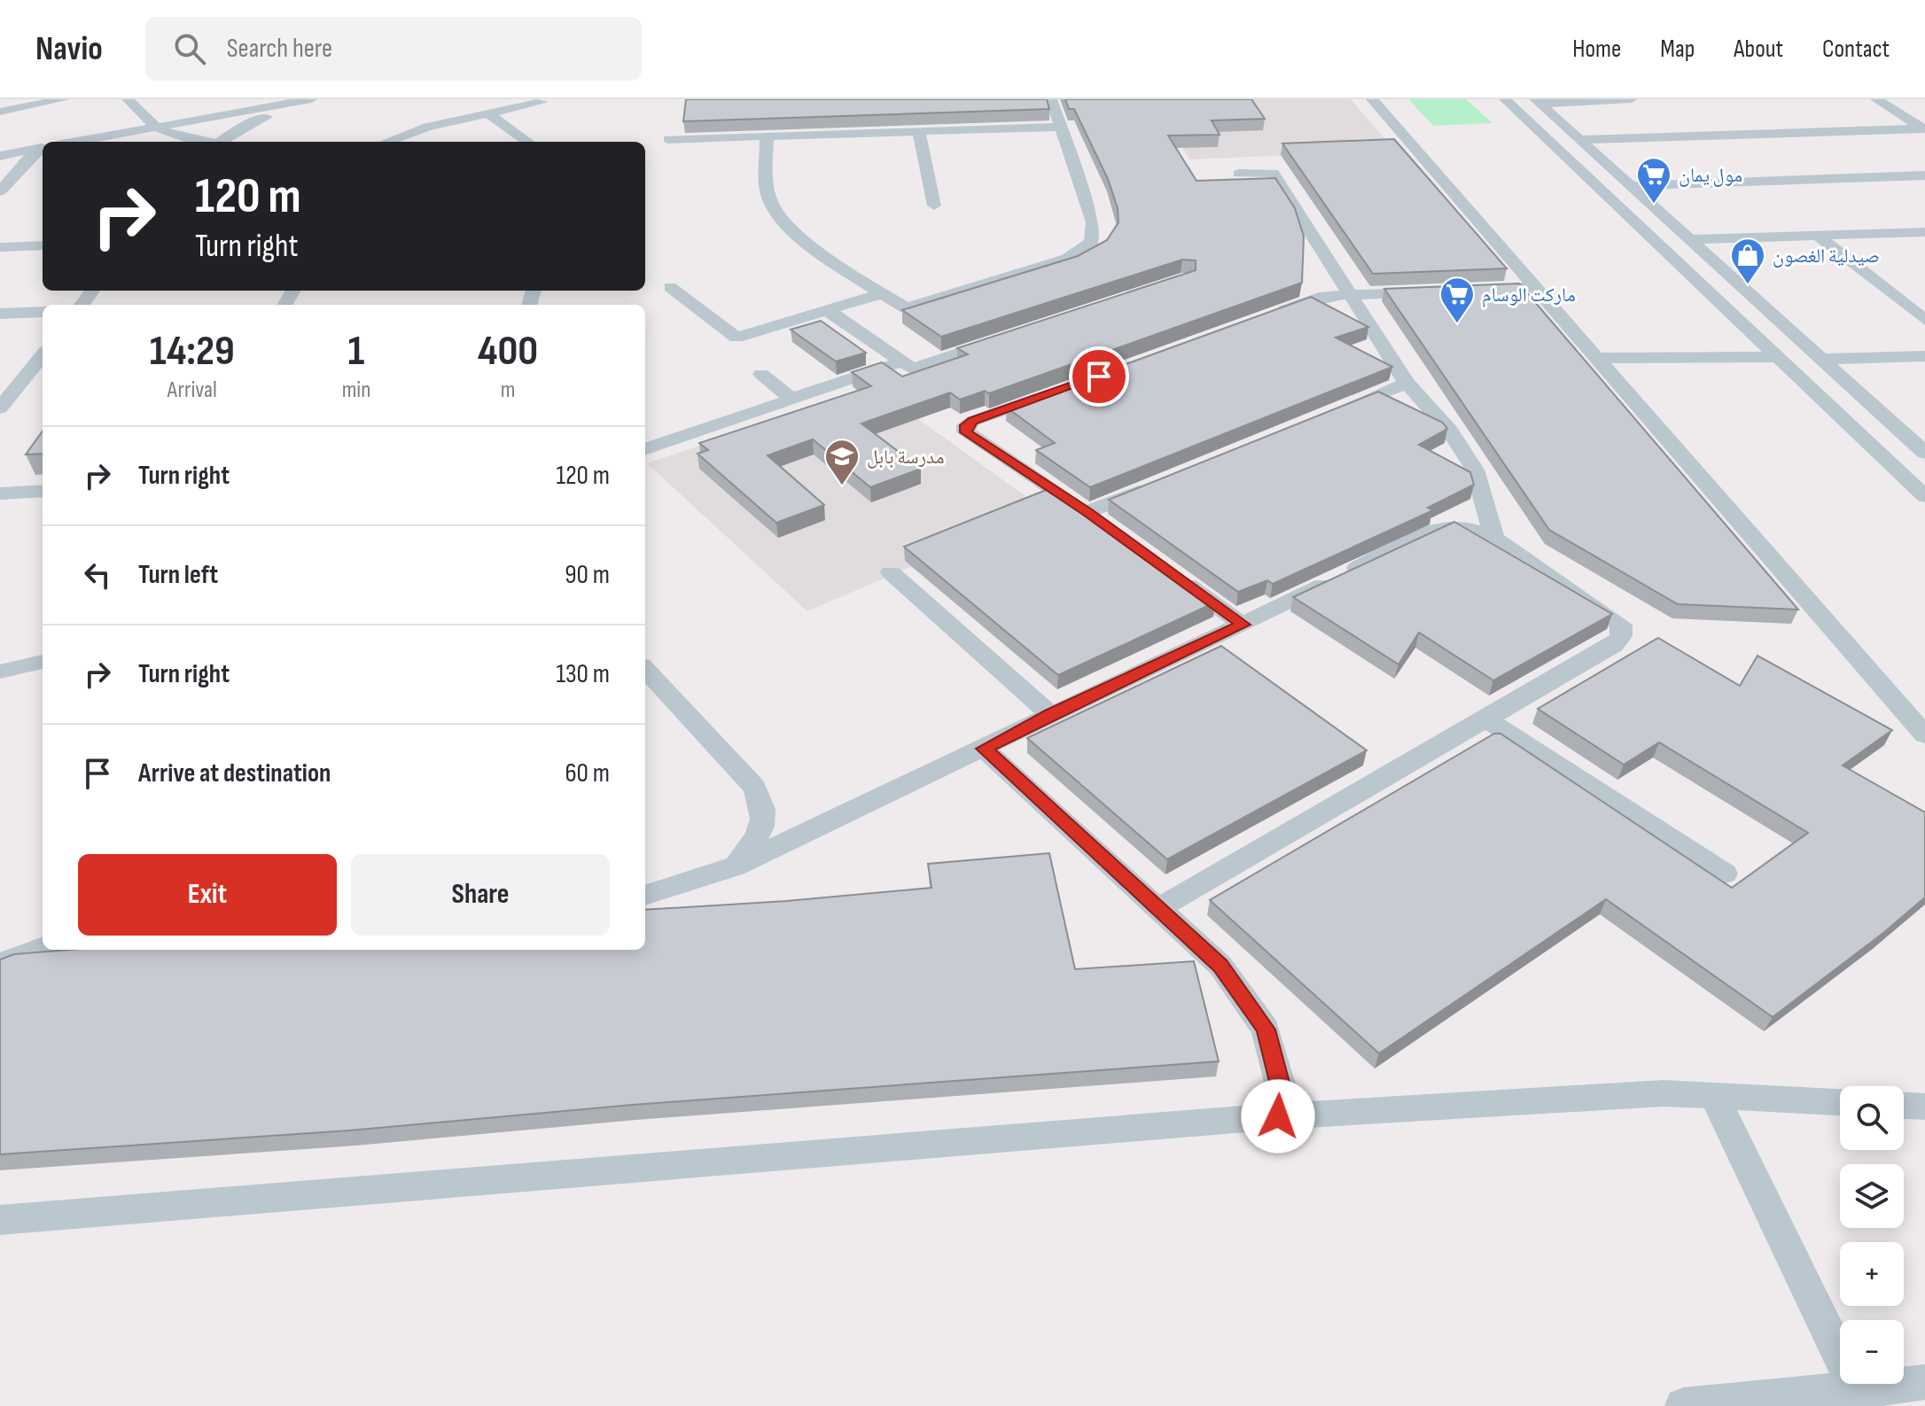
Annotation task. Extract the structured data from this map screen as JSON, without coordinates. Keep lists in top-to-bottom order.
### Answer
{
  "places": {
    "supermarket": ["مول يمان", "ماركت الوسام"],
    "shop": ["صيدلية الغصون"],
    "school or university": ["مدرسة بابل"]
  },
  "page": {
    "header": "Navio",
    "search": "Search here",
    "nav": [
      "Home",
      "Map",
      "About",
      "Contact"
    ],
    "turn": ["120 m", "Turn right"],
    "eta": [
      "14:29",
      "Arrival",
      "1",
      "min",
      "400",
      "m"
    ],
    "list": [
      {
        "name": "Turn right",
        "value": "120 m"
      },
      {
        "name": "Turn left",
        "value": "90 m"
      },
      {
        "name": "Turn right",
        "value": "130 m"
      },
      {
        "name": "Arrive at destination",
        "value": "60 m"
      }
    ],
    "buttons": ["Exit", "Share"],
    "map_buttons": ["+", "−"]
  }
}
